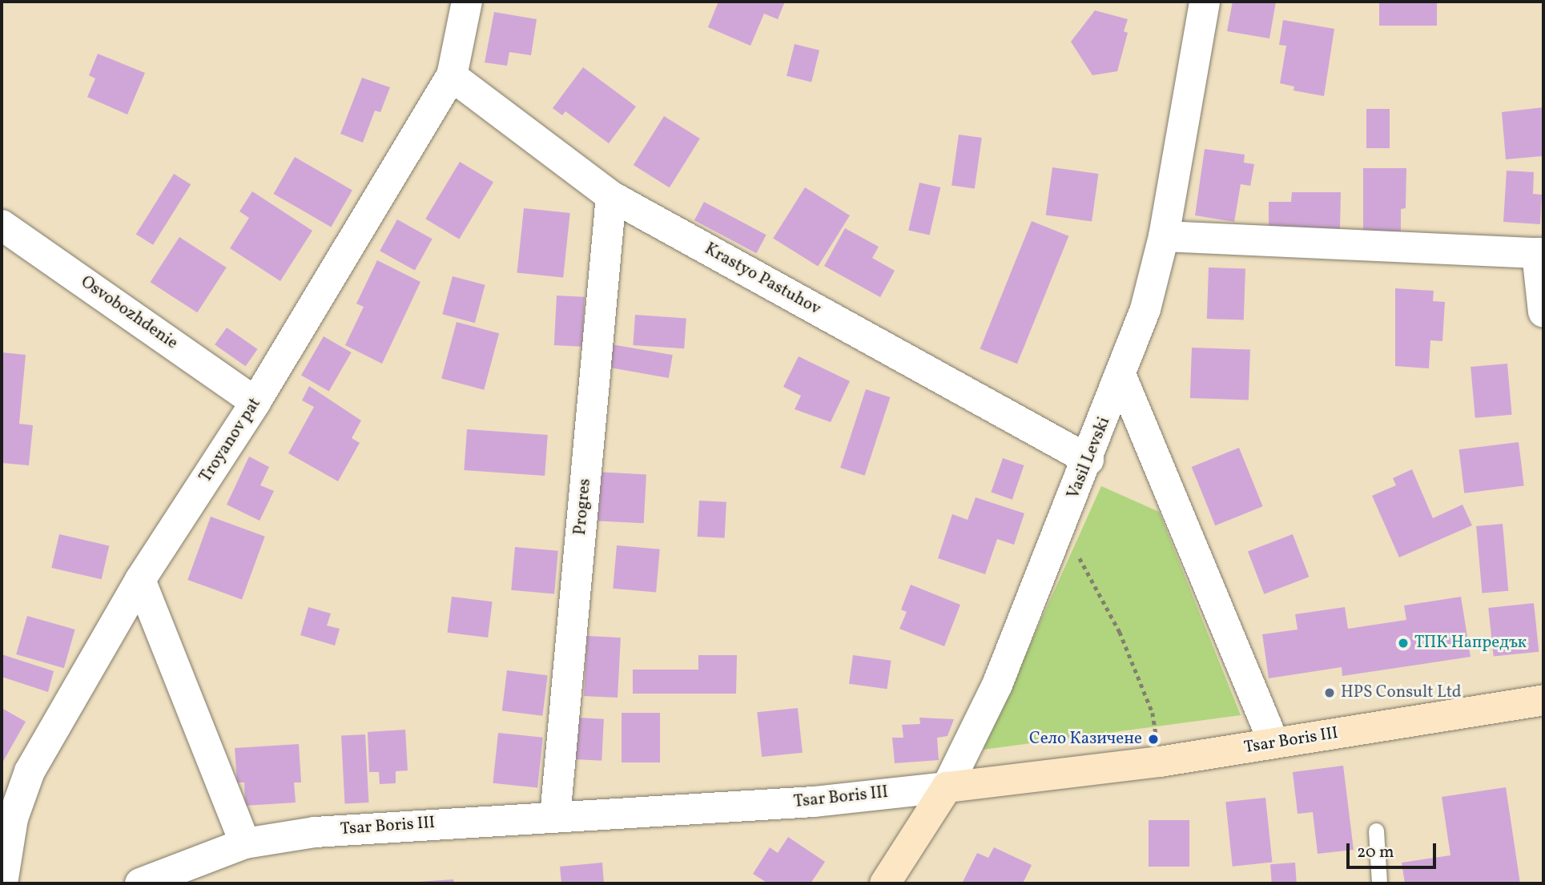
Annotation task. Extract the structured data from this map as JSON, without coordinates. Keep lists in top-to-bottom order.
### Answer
{
  "streets": {
    "street": [
      "Krastyo Pastuhov",
      "Osvobozhdenie",
      "Troyanov pat",
      "Vasil Levski",
      "Progres",
      "Tsar Boris III"
    ]
  },
  "crossings": [
    ["Krastyo Pastuhov", "Troyanov pat"],
    ["Krastyo Pastuhov", "Vasil Levski"],
    ["Krastyo Pastuhov", "Progres"],
    ["Osvobozhdenie", "Troyanov pat"],
    ["Vasil Levski", "Tsar Boris III"],
    ["Progres", "Tsar Boris III"]
  ],
  "places": ["ТПК Напредък", "HPS Consult Ltd", "Село Казичене"],
  "scale_bar": "20 m"
}
